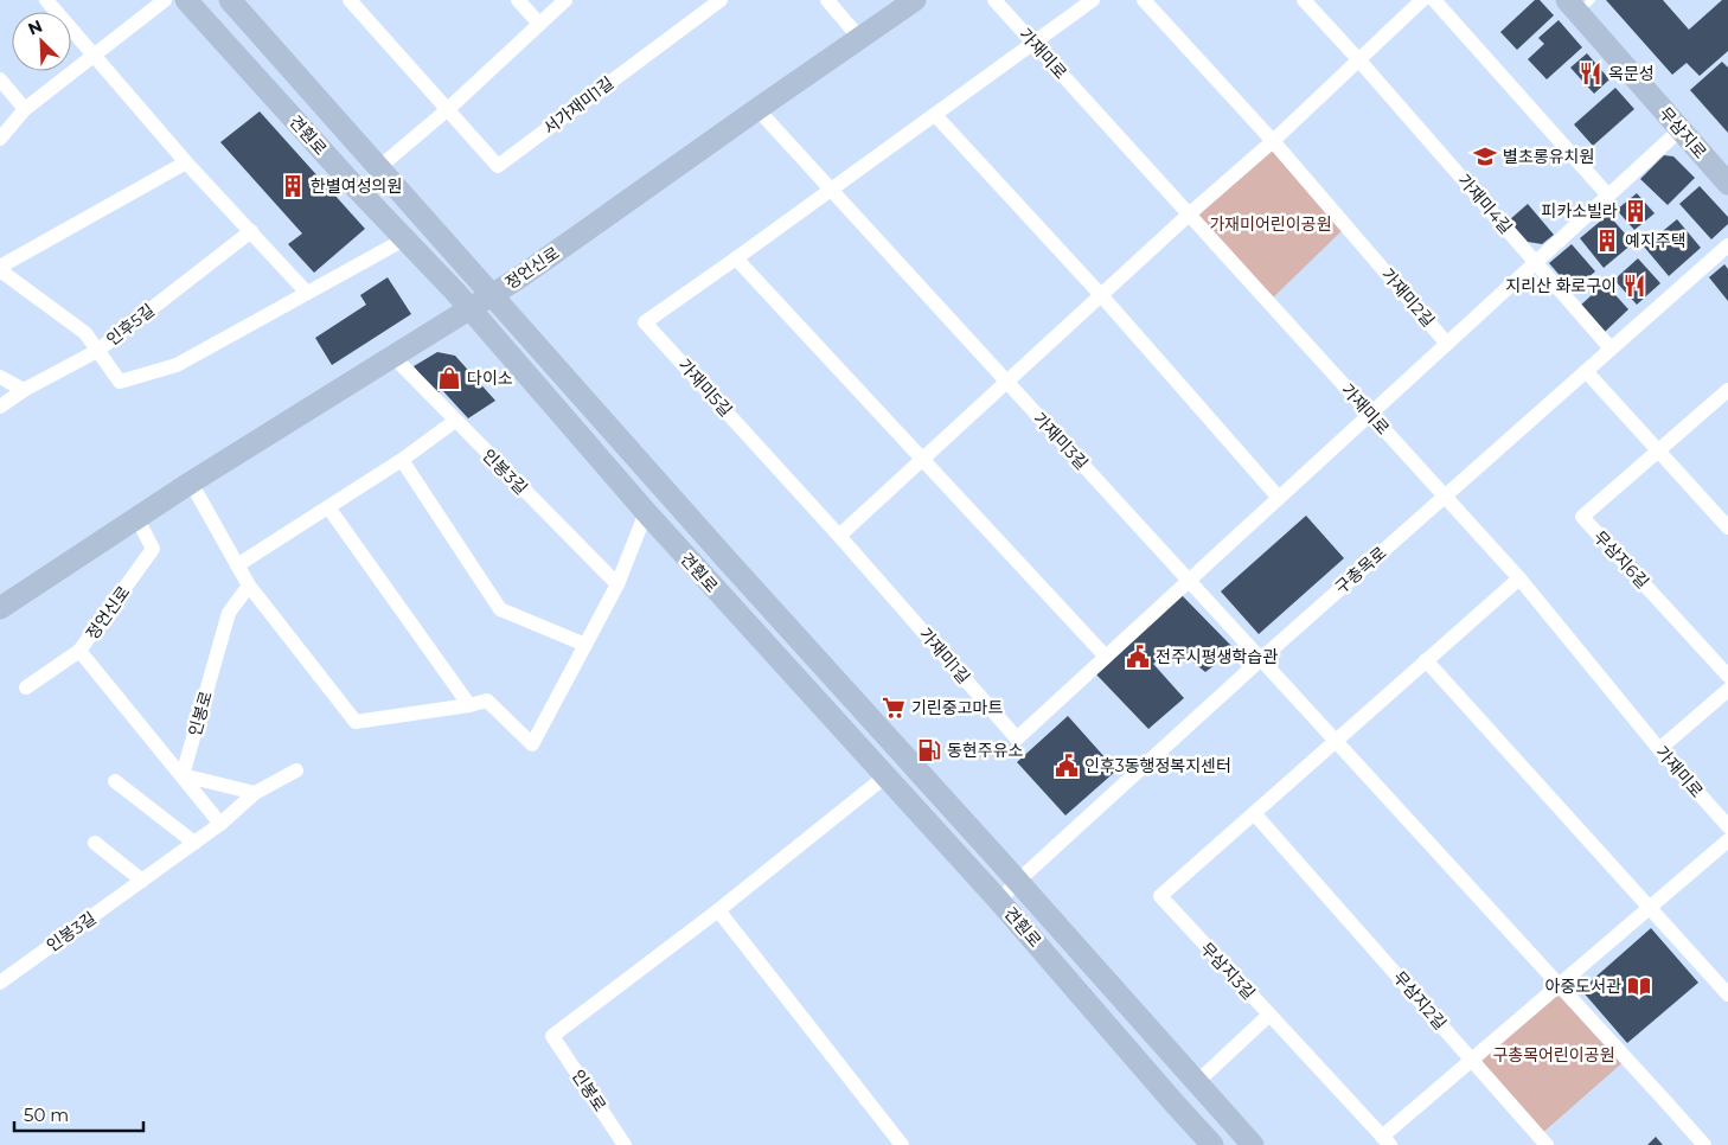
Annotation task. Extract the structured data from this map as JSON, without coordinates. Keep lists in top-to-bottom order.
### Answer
{
  "streets": {
    "street": [
      "가재미로",
      "서가재미1길",
      "무삼지로",
      "견훤로",
      "가재미4길",
      "정언신로",
      "가재미2길",
      "인후5길",
      "가재미5길",
      "가재미3길",
      "인봉3길",
      "무삼지6길",
      "구총목로",
      "가재미1길",
      "인봉로",
      "무삼지3길",
      "무삼지2길"
    ]
  },
  "crossings": [
    ["가재미로", "가재미5길"],
    ["가재미로", "구총목로"],
    ["가재미로", "가재미1길"],
    ["가재미로", "무삼지3길"],
    ["견훤로", "정언신로"],
    ["견훤로", "구총목로"],
    ["가재미4길", "구총목로"],
    ["정언신로", "인봉3길"],
    ["가재미5길", "가재미3길"],
    ["가재미5길", "가재미1길"],
    ["가재미3길", "가재미1길"],
    ["무삼지3길", "무삼지2길"]
  ],
  "parks": ["가재미어린이공원", "구총목어린이공원"],
  "places": {
    "restaurant": ["옥문성", "지리산 화로구이"],
    "school or university": ["별초롱유치원"],
    "building": ["한별여성의원", "피카소빌라", "예지주택"],
    "shop": ["다이소"],
    "public building": ["전주시평생학습관", "인후3동행정복지센터"],
    "supermarket": ["기린중고마트"],
    "fuel station": ["동현주유소"],
    "library": ["아중도서관"]
  },
  "scale_bar": "50 m",
  "north": "top left"
}
